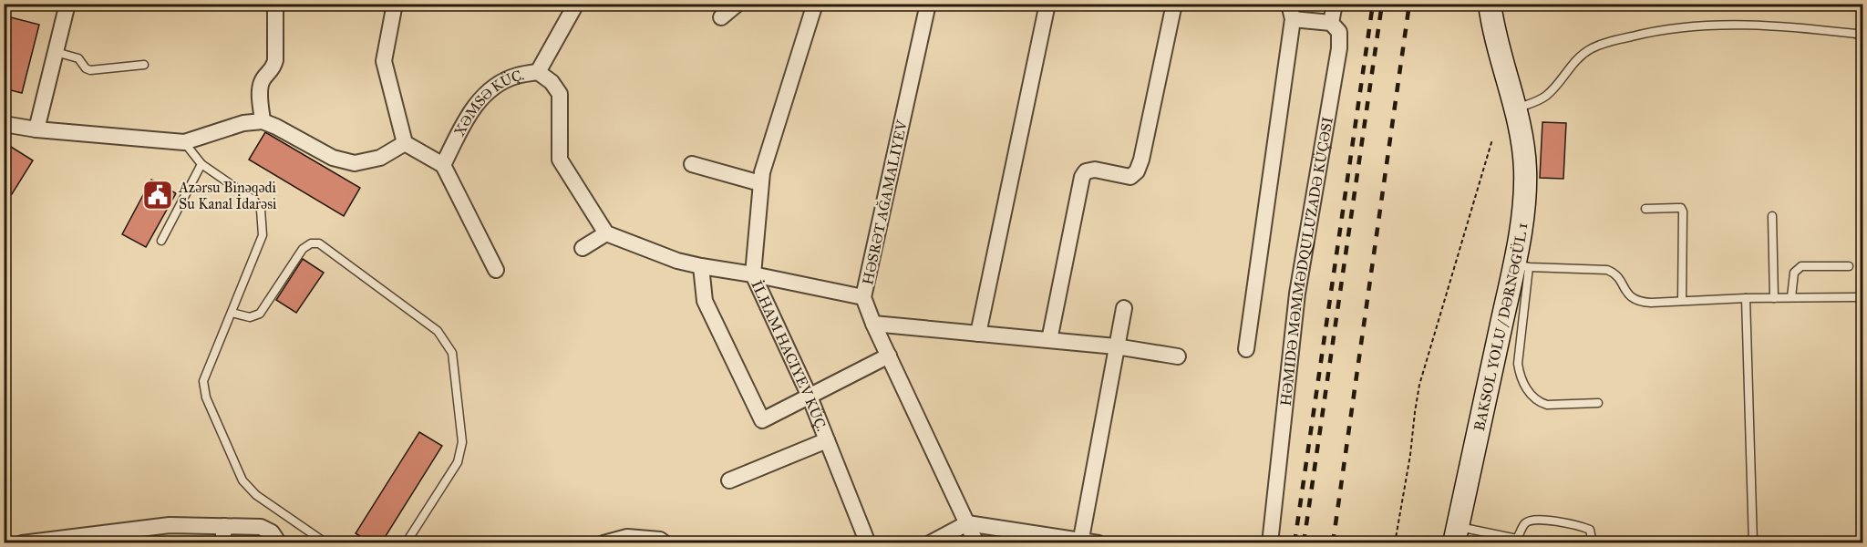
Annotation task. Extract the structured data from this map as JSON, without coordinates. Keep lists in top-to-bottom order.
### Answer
{
  "streets": {
    "main road": ["BAKSOL YOLU / DƏRNƏGÜL 1"],
    "street": ["XƏMSƏ KÜÇ.", "HƏMIDƏ MƏMMƏDQULUZADƏ KÜÇƏSI"]
  },
  "places": {
    "public building": ["Azərsu Binəqədi Su Kanal İdarəsi"]
  }
}
